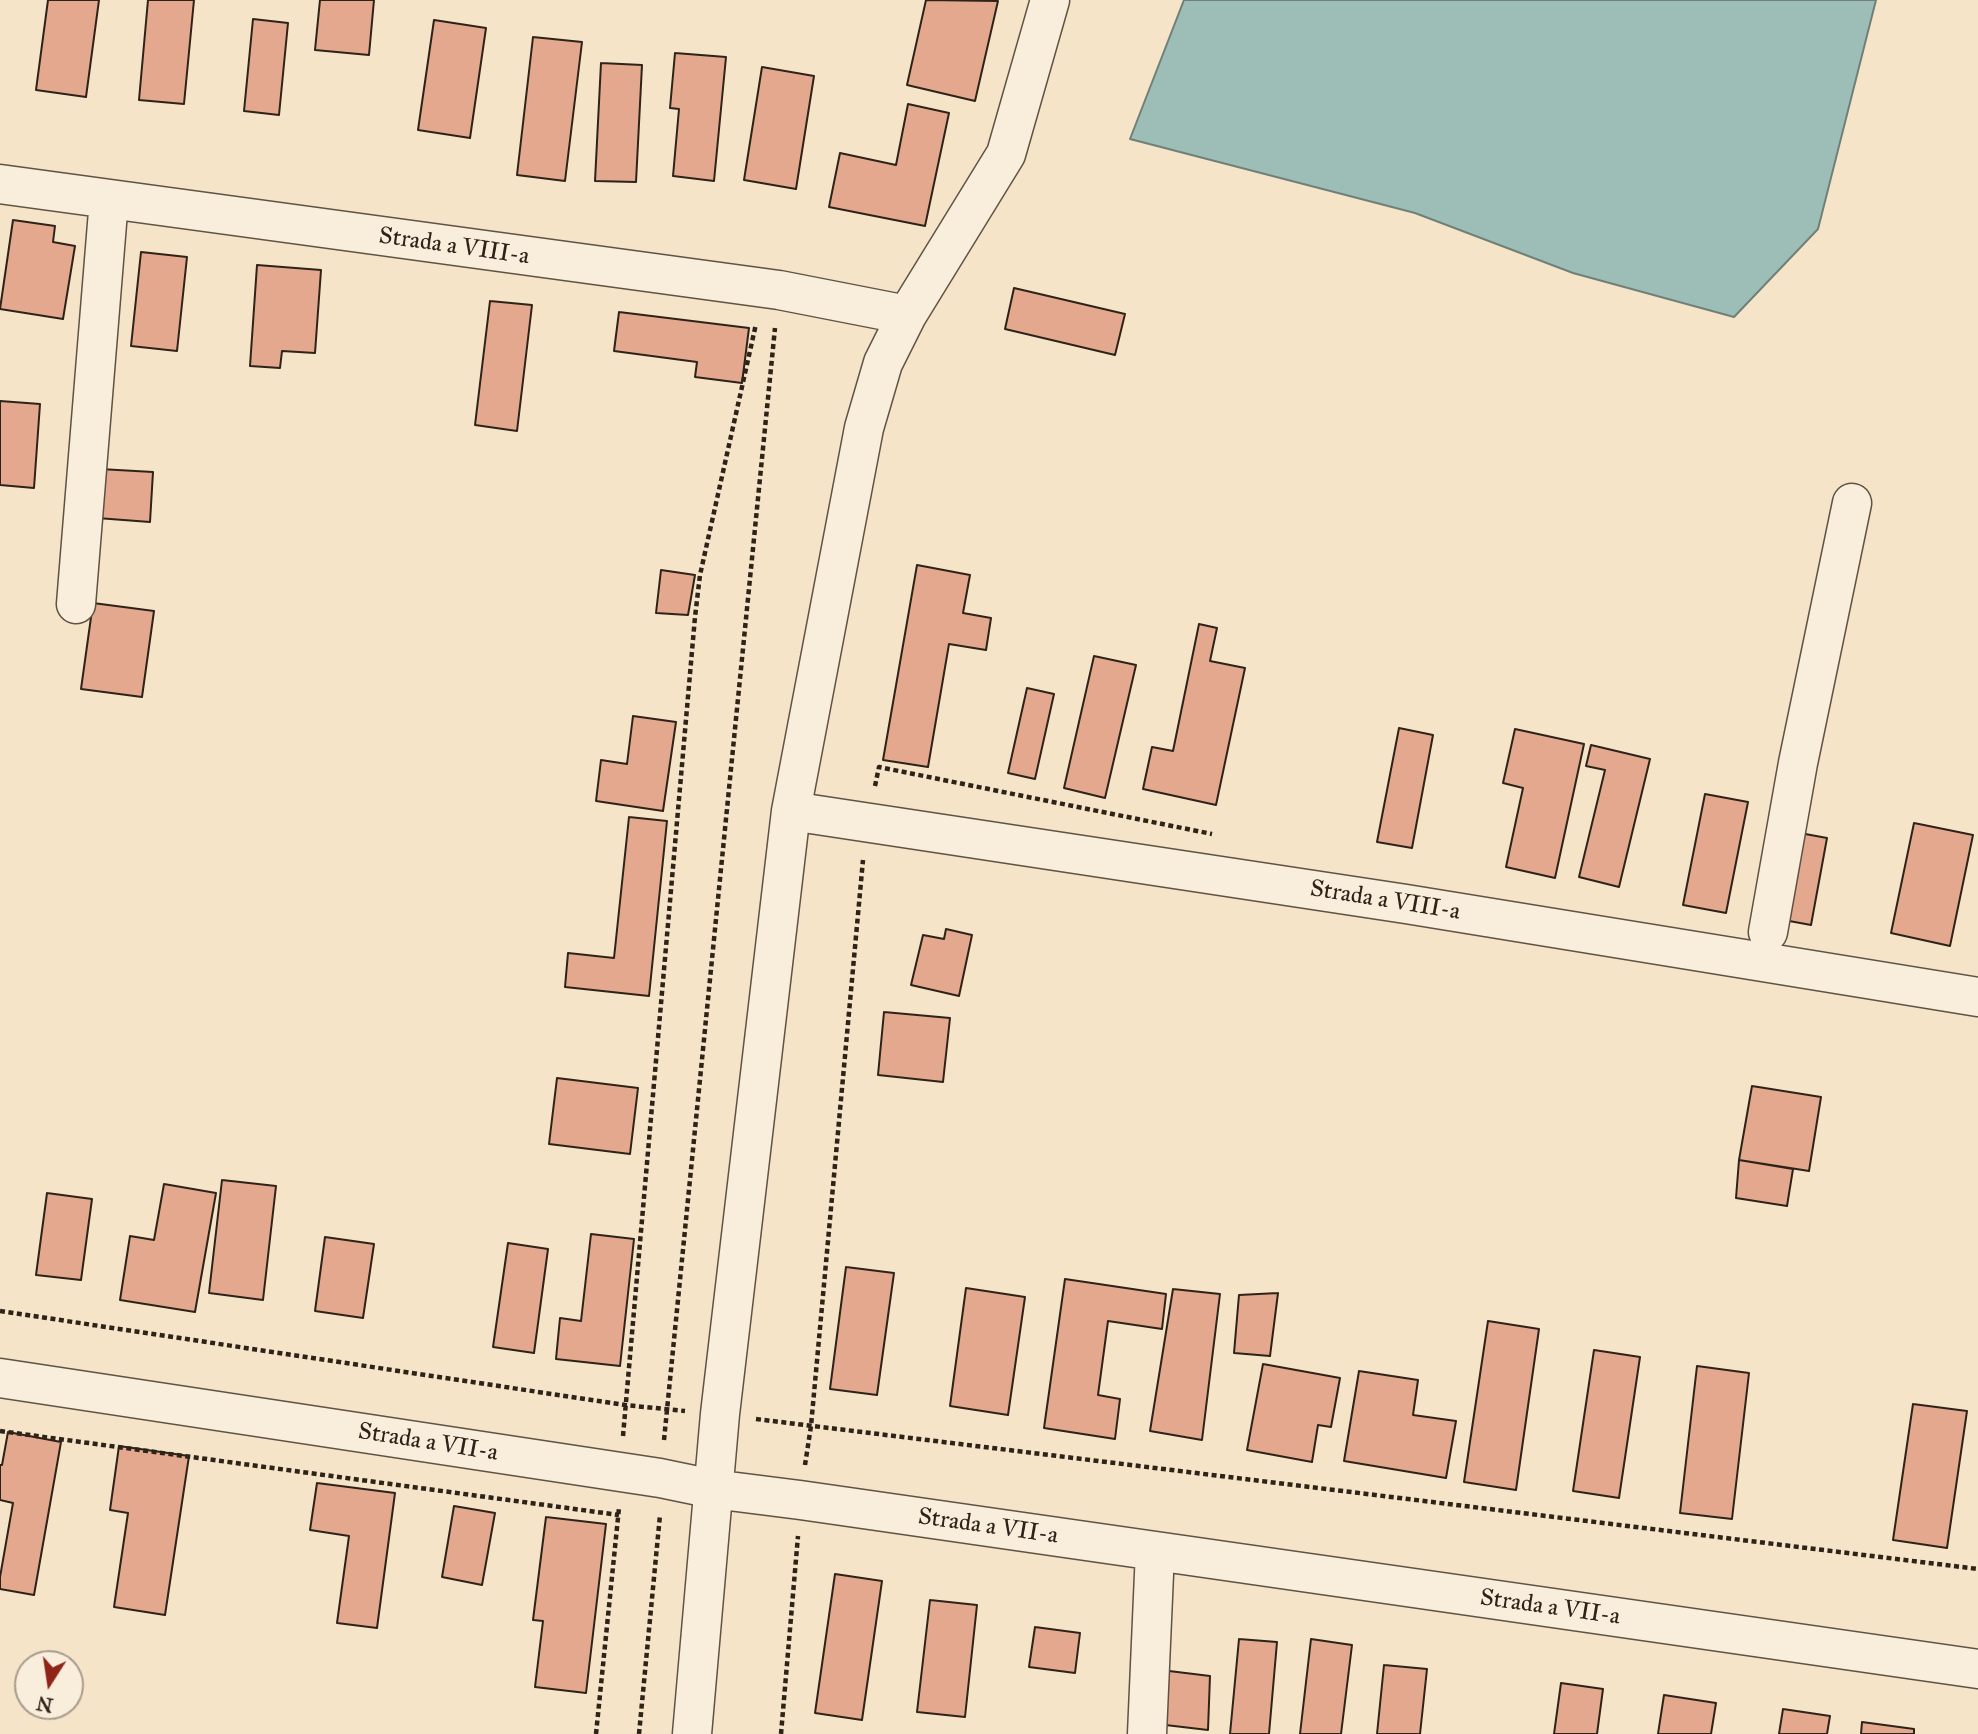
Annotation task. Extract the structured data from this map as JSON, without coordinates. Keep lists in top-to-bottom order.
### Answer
{
  "streets": {
    "street": ["Strada a VIII-a", "Strada a VII-a"]
  },
  "north": "bottom"
}
